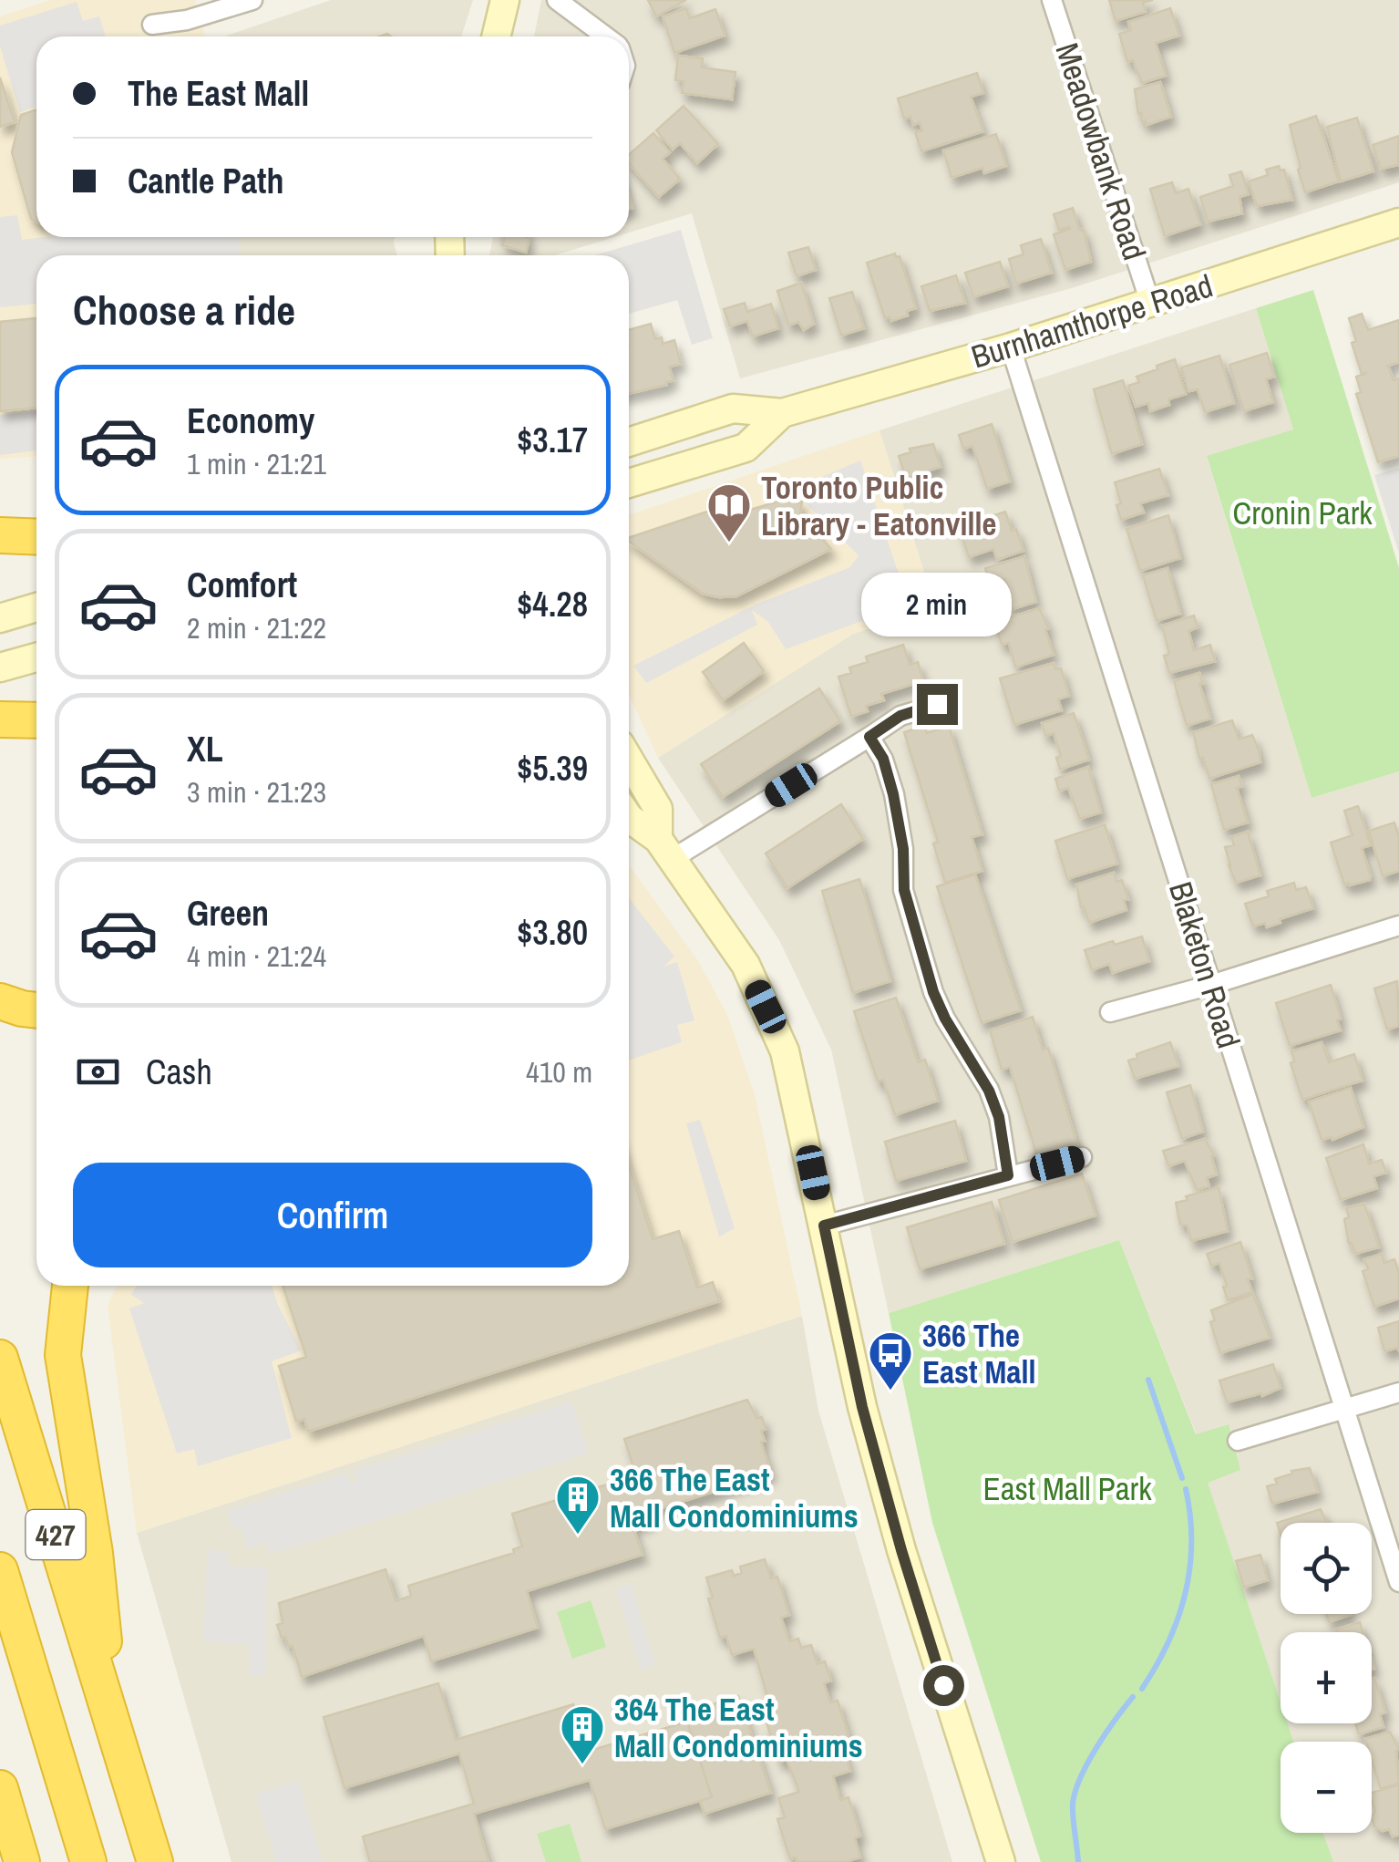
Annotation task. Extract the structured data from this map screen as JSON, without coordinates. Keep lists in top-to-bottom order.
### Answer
{
  "streets": {
    "highway": ["427"],
    "main road": ["Burnhamthorpe Road"],
    "street": ["Meadowbank Road", "Blaketon Road"]
  },
  "crossings": [
    ["Meadowbank Road", "Burnhamthorpe Road"],
    ["Burnhamthorpe Road", "Blaketon Road"]
  ],
  "parks": ["Cronin Park", "East Mall Park"],
  "places": {
    "library": ["Toronto Public Library - Eatonville"],
    "bus stop": ["366 The East Mall"],
    "building": ["366 The East Mall Condominiums", "364 The East Mall Condominiums"]
  },
  "page": {
    "banner": ["The East Mall", "Cantle Path"],
    "heading": "Choose a ride",
    "list": [
      {
        "name": "Economy",
        "note": "1 min · 21:21",
        "value": "$3.17"
      },
      {
        "name": "Comfort",
        "note": "2 min · 21:22",
        "value": "$4.28"
      },
      {
        "name": "XL",
        "note": "3 min · 21:23",
        "value": "$5.39"
      },
      {
        "name": "Green",
        "note": "4 min · 21:24",
        "value": "$3.80"
      }
    ],
    "bubble": "2 min",
    "pay": ["Cash", "410 m"],
    "buttons": "Confirm",
    "map_buttons": ["+", "−"]
  }
}
